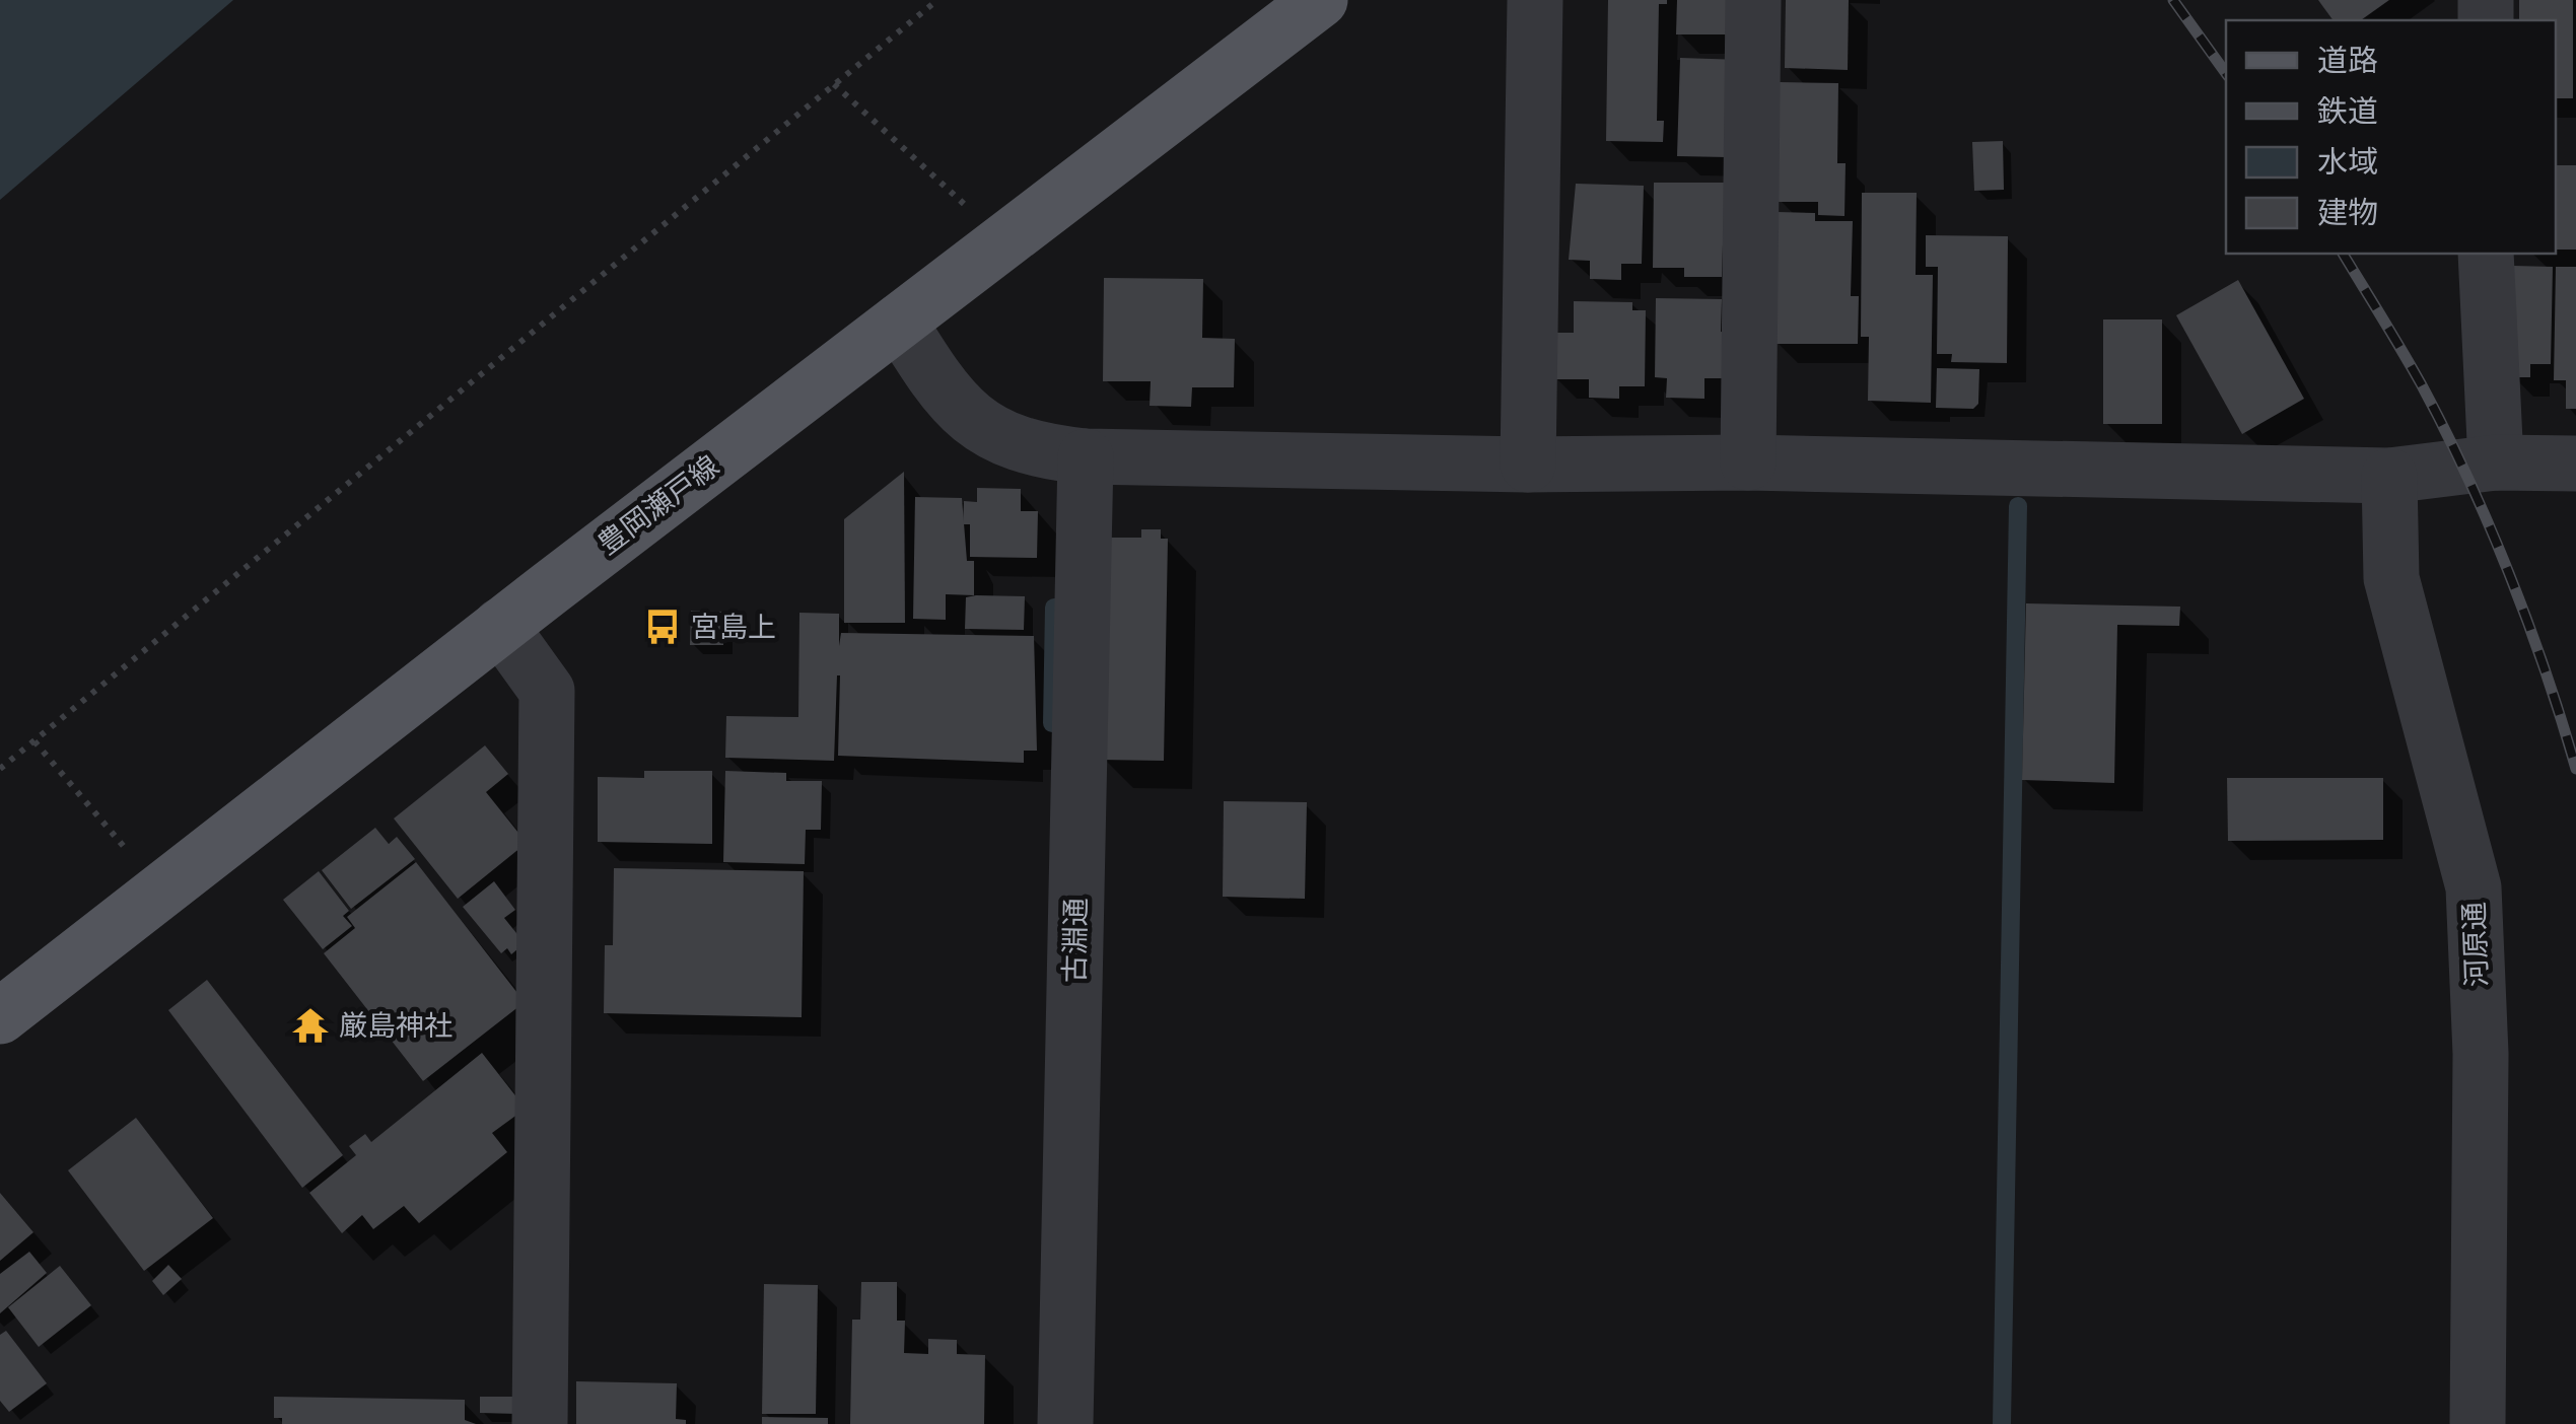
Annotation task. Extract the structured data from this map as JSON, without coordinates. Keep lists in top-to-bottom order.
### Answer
{
  "streets": {
    "main road": ["豊岡瀬戸線"],
    "street": ["古淵通", "河原通"]
  },
  "places": {
    "bus stop": ["宮島上"],
    "temple": ["厳島神社"]
  },
  "legend": [
    "道路",
    "鉄道",
    "水域",
    "建物"
  ]
}
